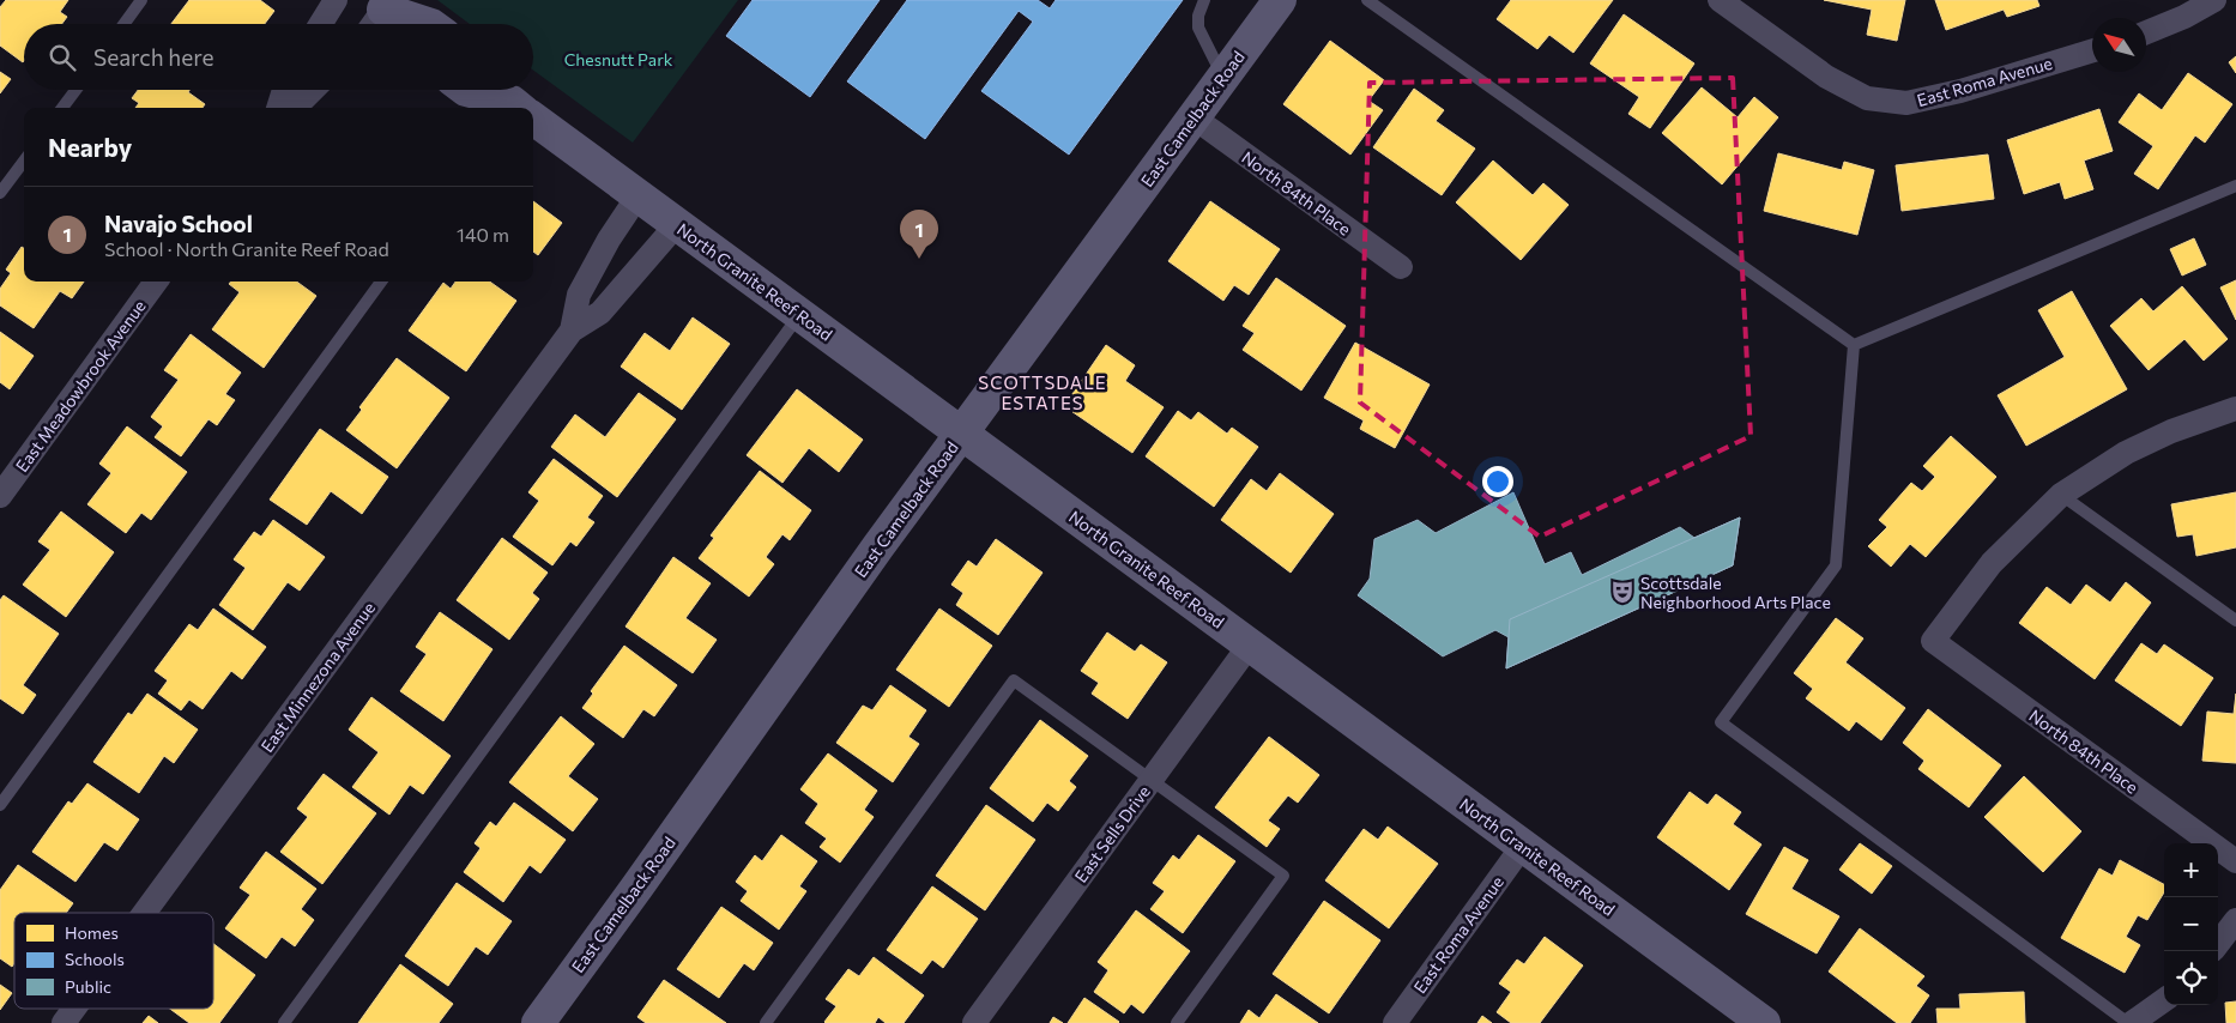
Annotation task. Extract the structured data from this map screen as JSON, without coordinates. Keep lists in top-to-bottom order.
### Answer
{
  "streets": {
    "street": [
      "East Roma Avenue",
      "East Camelback Road",
      "North 84th Place",
      "North Granite Reef Road",
      "East Meadowbrook Avenue",
      "East Minnezona Avenue",
      "East Sells Drive"
    ]
  },
  "crossings": [
    ["East Roma Avenue", "North Granite Reef Road"],
    ["East Camelback Road", "North 84th Place"],
    ["East Camelback Road", "North Granite Reef Road"],
    ["North Granite Reef Road", "East Minnezona Avenue"],
    ["North Granite Reef Road", "East Sells Drive"]
  ],
  "districts": ["SCOTTSDALE ESTATES"],
  "parks": ["Chesnutt Park"],
  "places": {
    "theatre": ["Scottsdale Neighborhood Arts Place"]
  },
  "legend": ["Homes", "Schools", "Public"],
  "north": "top left",
  "page": {
    "search": "Search here",
    "heading": "Nearby",
    "list": [
      {
        "mark": "1",
        "name": "Navajo School",
        "note": "School · North Granite Reef Road",
        "value": "140 m"
      }
    ],
    "pins": "1",
    "map_buttons": ["+", "−"]
  }
}
